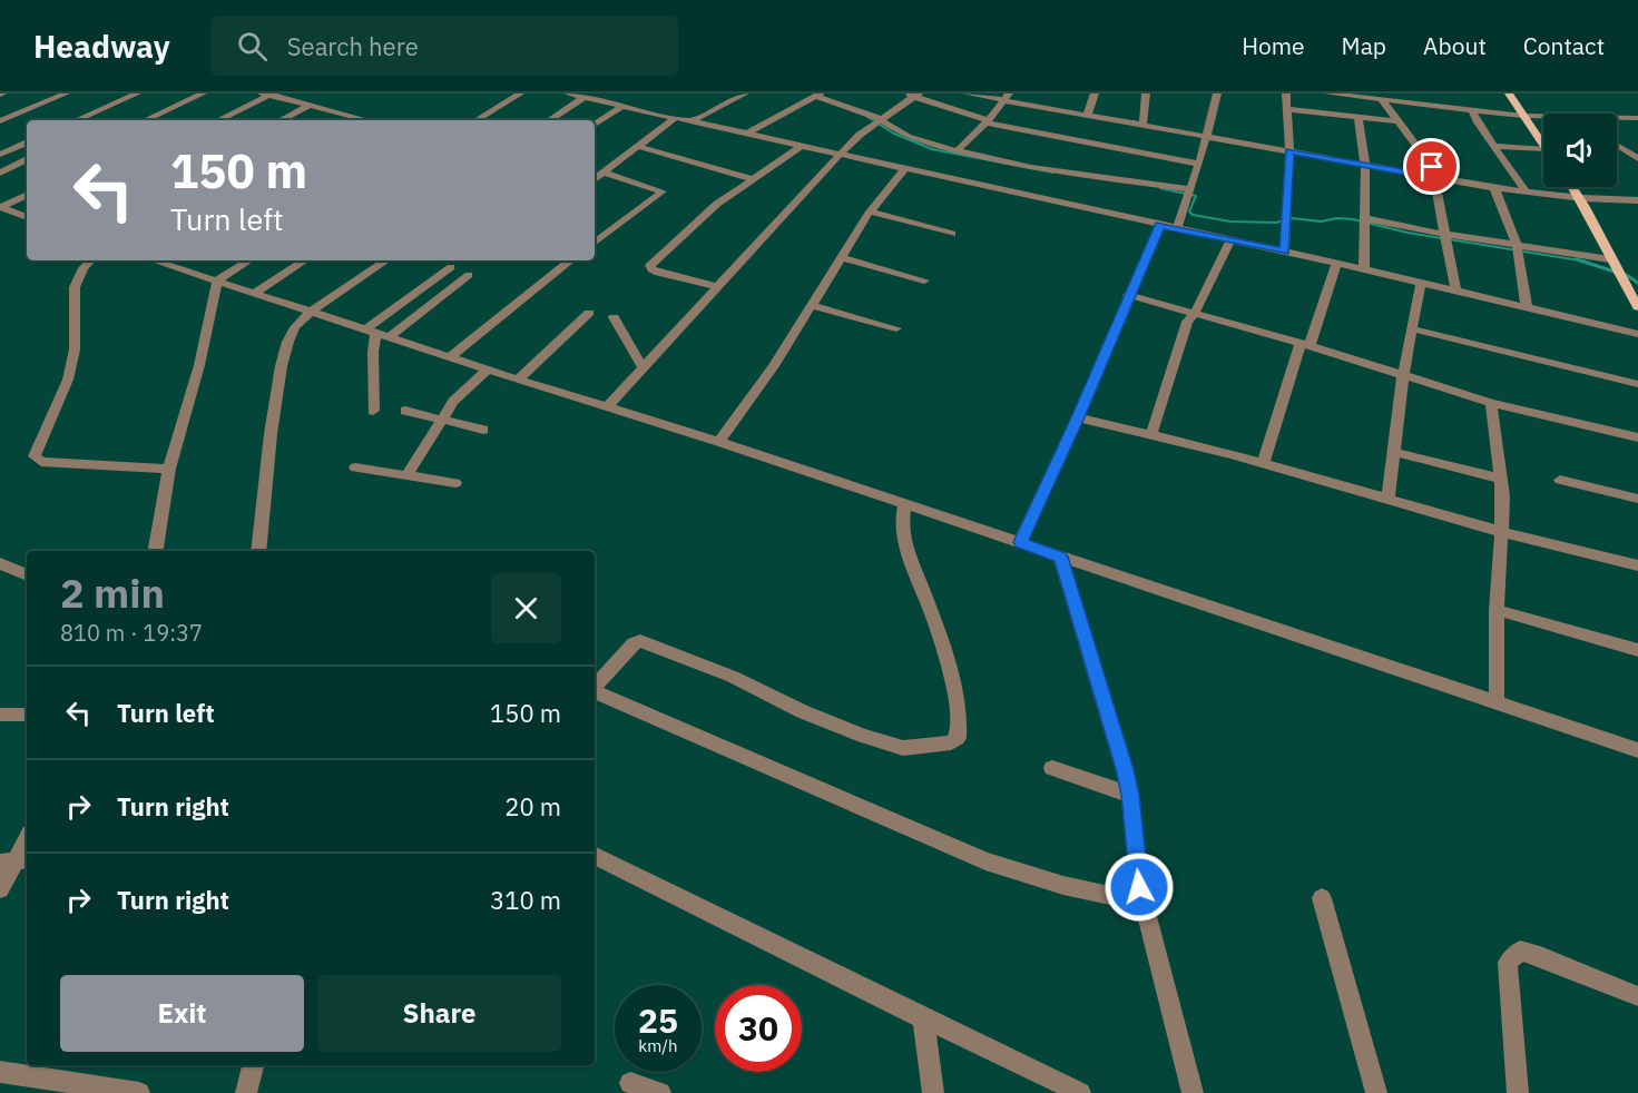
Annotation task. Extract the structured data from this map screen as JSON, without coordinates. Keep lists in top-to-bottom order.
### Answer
{
  "page": {
    "header": "Headway",
    "search": "Search here",
    "nav": [
      "Home",
      "Map",
      "About",
      "Contact"
    ],
    "turn": ["150 m", "Turn left"],
    "heading": ["2 min", "810 m · 19:37"],
    "list": [
      {
        "name": "Turn left",
        "value": "150 m"
      },
      {
        "name": "Turn right",
        "value": "20 m"
      },
      {
        "name": "Turn right",
        "value": "310 m"
      }
    ],
    "buttons": ["Exit", "Share"],
    "speed": "25 km/h",
    "limit": "30"
  }
}
